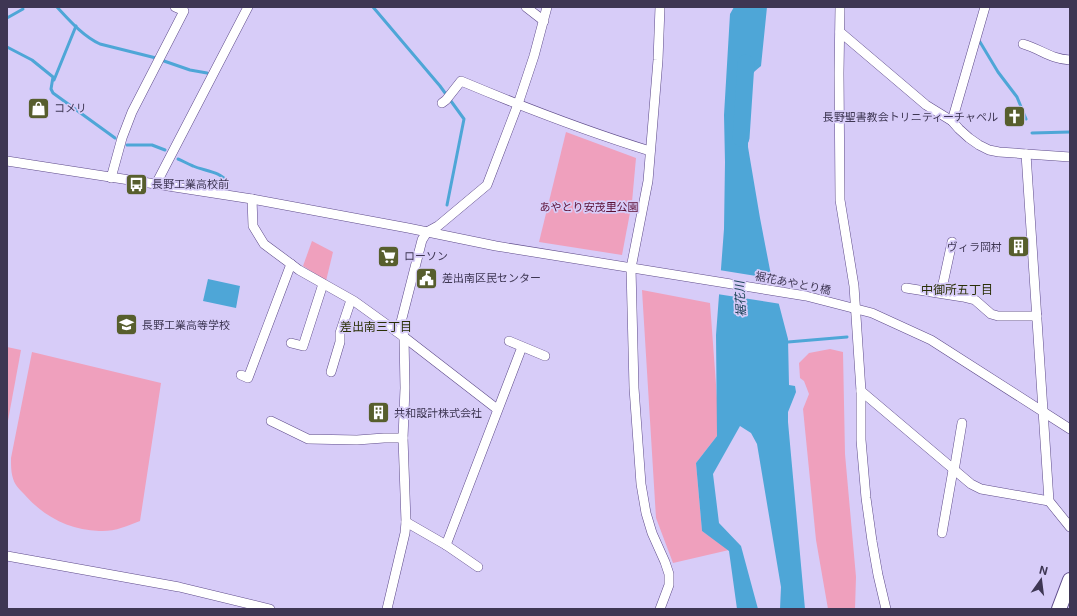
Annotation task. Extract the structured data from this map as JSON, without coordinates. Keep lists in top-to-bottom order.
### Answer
{
  "streets": {
    "street": ["裾花あやとり橋"]
  },
  "districts": ["中御所五丁目", "差出南三丁目"],
  "water": ["裾花川"],
  "parks": ["あやとり安茂里公園"],
  "places": {
    "shop": ["コメリ"],
    "church": ["長野聖書教会トリニティーチャペル"],
    "bus stop": ["長野工業高校前"],
    "building": ["ヴィラ岡村", "共和設計株式会社"],
    "supermarket": ["ローソン"],
    "public building": ["差出南区民センター"],
    "school or university": ["長野工業高等学校"]
  },
  "north": "top"
}
